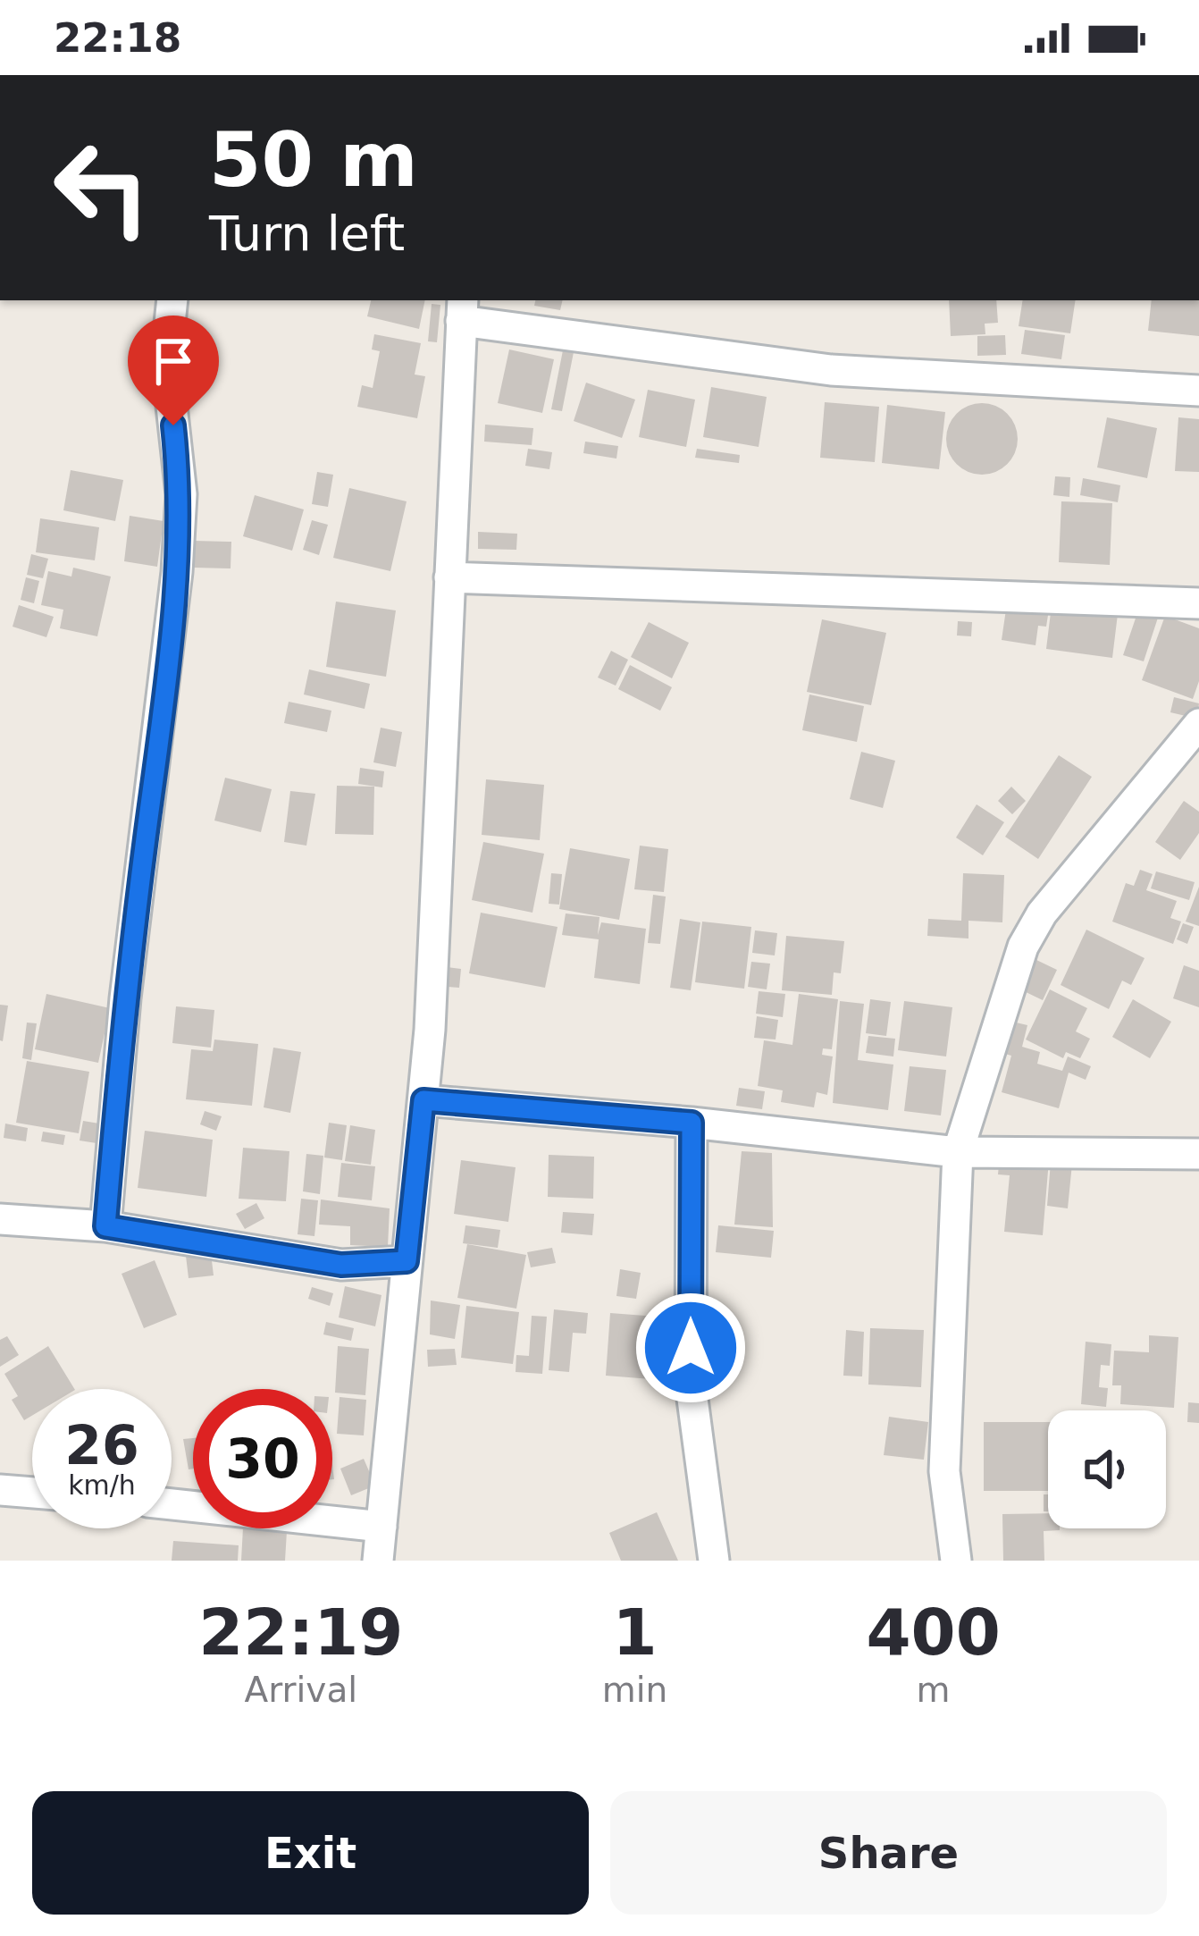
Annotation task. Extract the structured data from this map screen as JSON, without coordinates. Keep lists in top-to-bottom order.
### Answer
{
  "page": {
    "status": "22:18",
    "turn": ["50 m", "Turn left"],
    "speed": "26 km/h",
    "limit": "30",
    "eta": [
      "22:19",
      "Arrival",
      "1",
      "min",
      "400",
      "m"
    ],
    "buttons": ["Exit", "Share"]
  }
}
